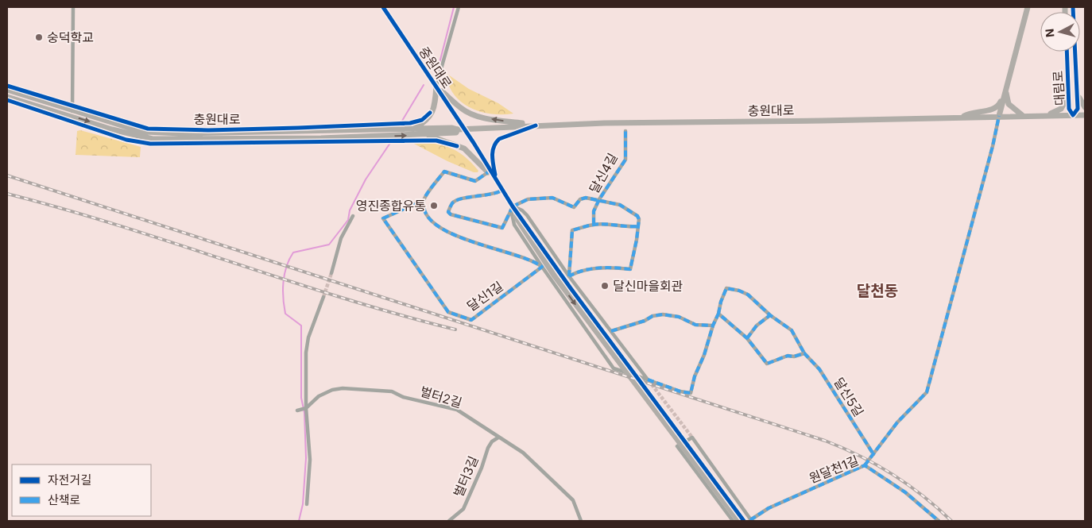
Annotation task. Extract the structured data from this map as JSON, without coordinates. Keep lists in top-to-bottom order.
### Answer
{
  "streets": {
    "street": [
      "중원대로",
      "대림로",
      "충원대로",
      "달신4길",
      "달신1길",
      "벌터2길",
      "달신5길",
      "원달천1길",
      "벌터3길"
    ]
  },
  "crossings": [
    ["중원대로", "충원대로"],
    ["중원대로", "달신1길"],
    ["대림로", "충원대로"],
    ["벌터2길", "벌터3길"]
  ],
  "districts": ["달천동"],
  "places": ["숭덕학교", "영진종합유통", "달신마을회관"],
  "legend": ["자전거길", "산책로"],
  "north": "left"
}
